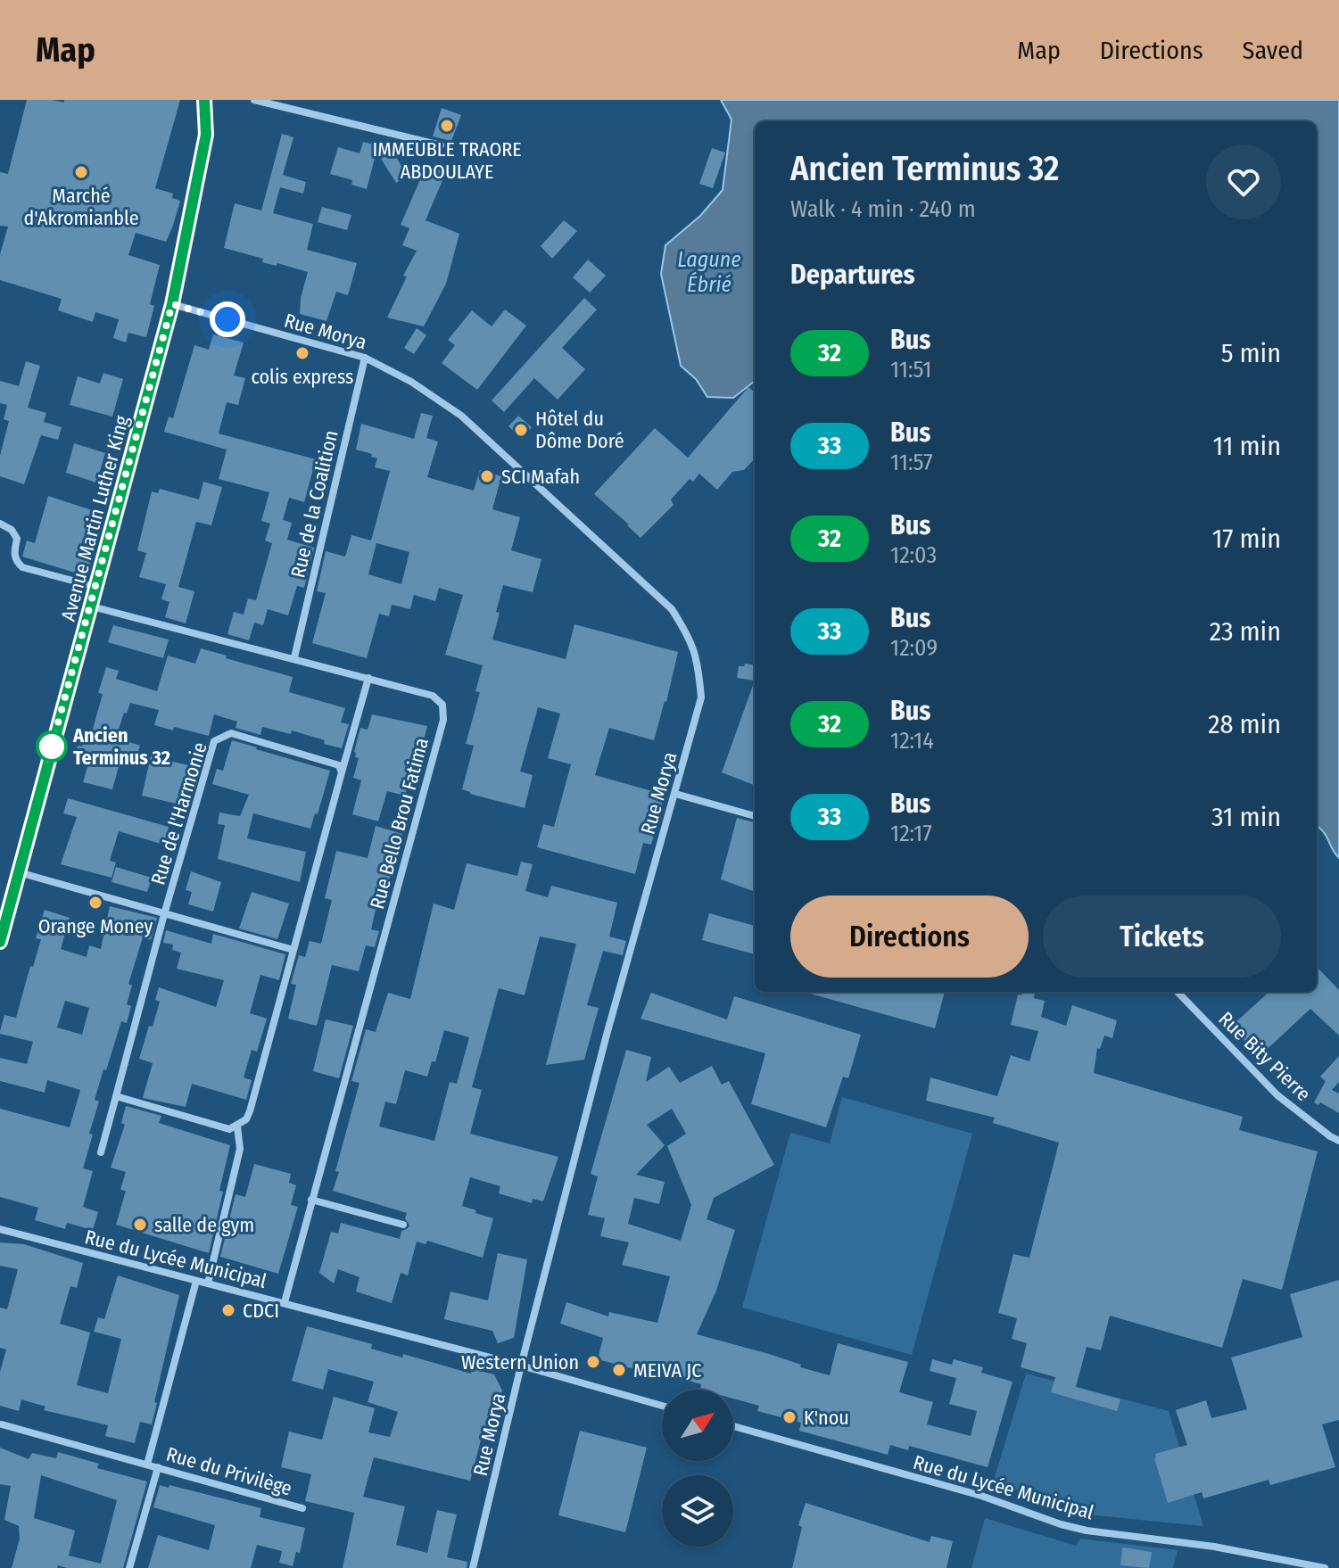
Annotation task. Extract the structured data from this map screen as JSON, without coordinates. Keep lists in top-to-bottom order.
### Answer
{
  "streets": {
    "street": [
      "Rue Morya",
      "Rue de la Coalition",
      "Avenue Martin Luther King",
      "Rue de l'Harmonie",
      "Rue Bello Brou Fatima",
      "Rue Bity Pierre",
      "Rue du Lycée Municipal",
      "Rue du Privilège"
    ]
  },
  "crossings": [
    ["Rue Morya", "Rue de la Coalition"],
    ["Rue Morya", "Avenue Martin Luther King"],
    ["Rue Morya", "Rue du Lycée Municipal"],
    ["Rue de la Coalition", "Rue Bello Brou Fatima"],
    ["Avenue Martin Luther King", "Rue Bello Brou Fatima"],
    ["Rue Bello Brou Fatima", "Rue du Lycée Municipal"]
  ],
  "water": ["Lagune Ébrié"],
  "places": [
    "IMMEUBLE TRAORE ABDOULAYE",
    "Marché d'Akromianble",
    "colis express",
    "Hôtel du Dôme Doré",
    "SCI Mafah",
    "Ancien Terminus 32",
    "Orange Money",
    "salle de gym",
    "CDCI",
    "Western Union",
    "MEIVA JC",
    "K'nou"
  ],
  "lines": ["bus line 32"],
  "north": "top right",
  "page": {
    "header": "Map",
    "nav": ["Map", "Directions", "Saved"],
    "heading": [
      ["Ancien Terminus 32", "Walk · 4 min · 240 m"],
      "Departures"
    ],
    "list": [
      {
        "mark": "32",
        "name": "Bus",
        "note": "11:51",
        "value": "5 min"
      },
      {
        "mark": "33",
        "name": "Bus",
        "note": "11:57",
        "value": "11 min"
      },
      {
        "mark": "32",
        "name": "Bus",
        "note": "12:03",
        "value": "17 min"
      },
      {
        "mark": "33",
        "name": "Bus",
        "note": "12:09",
        "value": "23 min"
      },
      {
        "mark": "32",
        "name": "Bus",
        "note": "12:14",
        "value": "28 min"
      },
      {
        "mark": "33",
        "name": "Bus",
        "note": "12:17",
        "value": "31 min"
      }
    ],
    "buttons": ["Directions", "Tickets"]
  }
}
